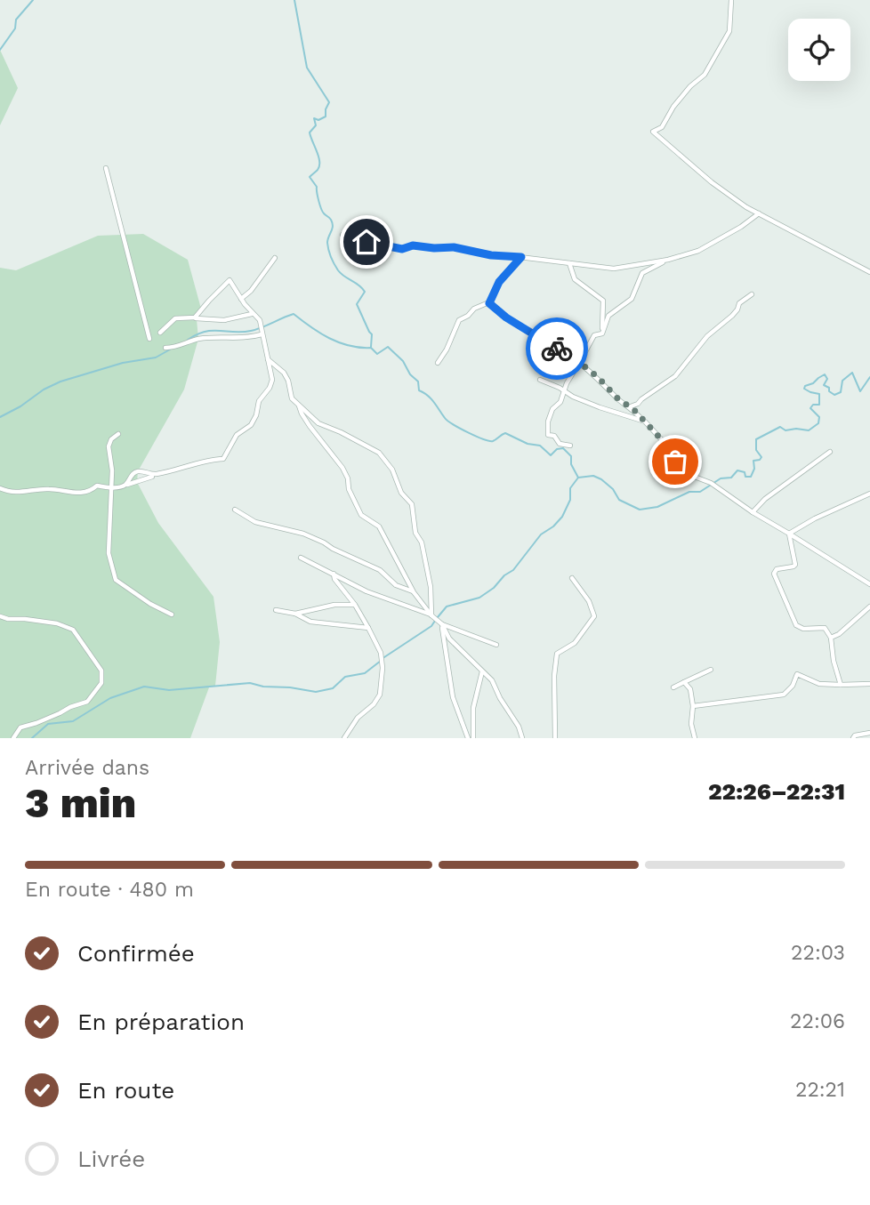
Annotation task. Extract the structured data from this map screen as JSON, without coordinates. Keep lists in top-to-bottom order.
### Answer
{
  "page": {
    "heading": ["3 min", "Arrivée dans", "22:26–22:31"],
    "bar": "En route · 480 m",
    "list": [
      ["Confirmée", "22:03"],
      ["En préparation", "22:06"],
      ["En route", "22:21"],
      "Livrée"
    ]
  }
}
